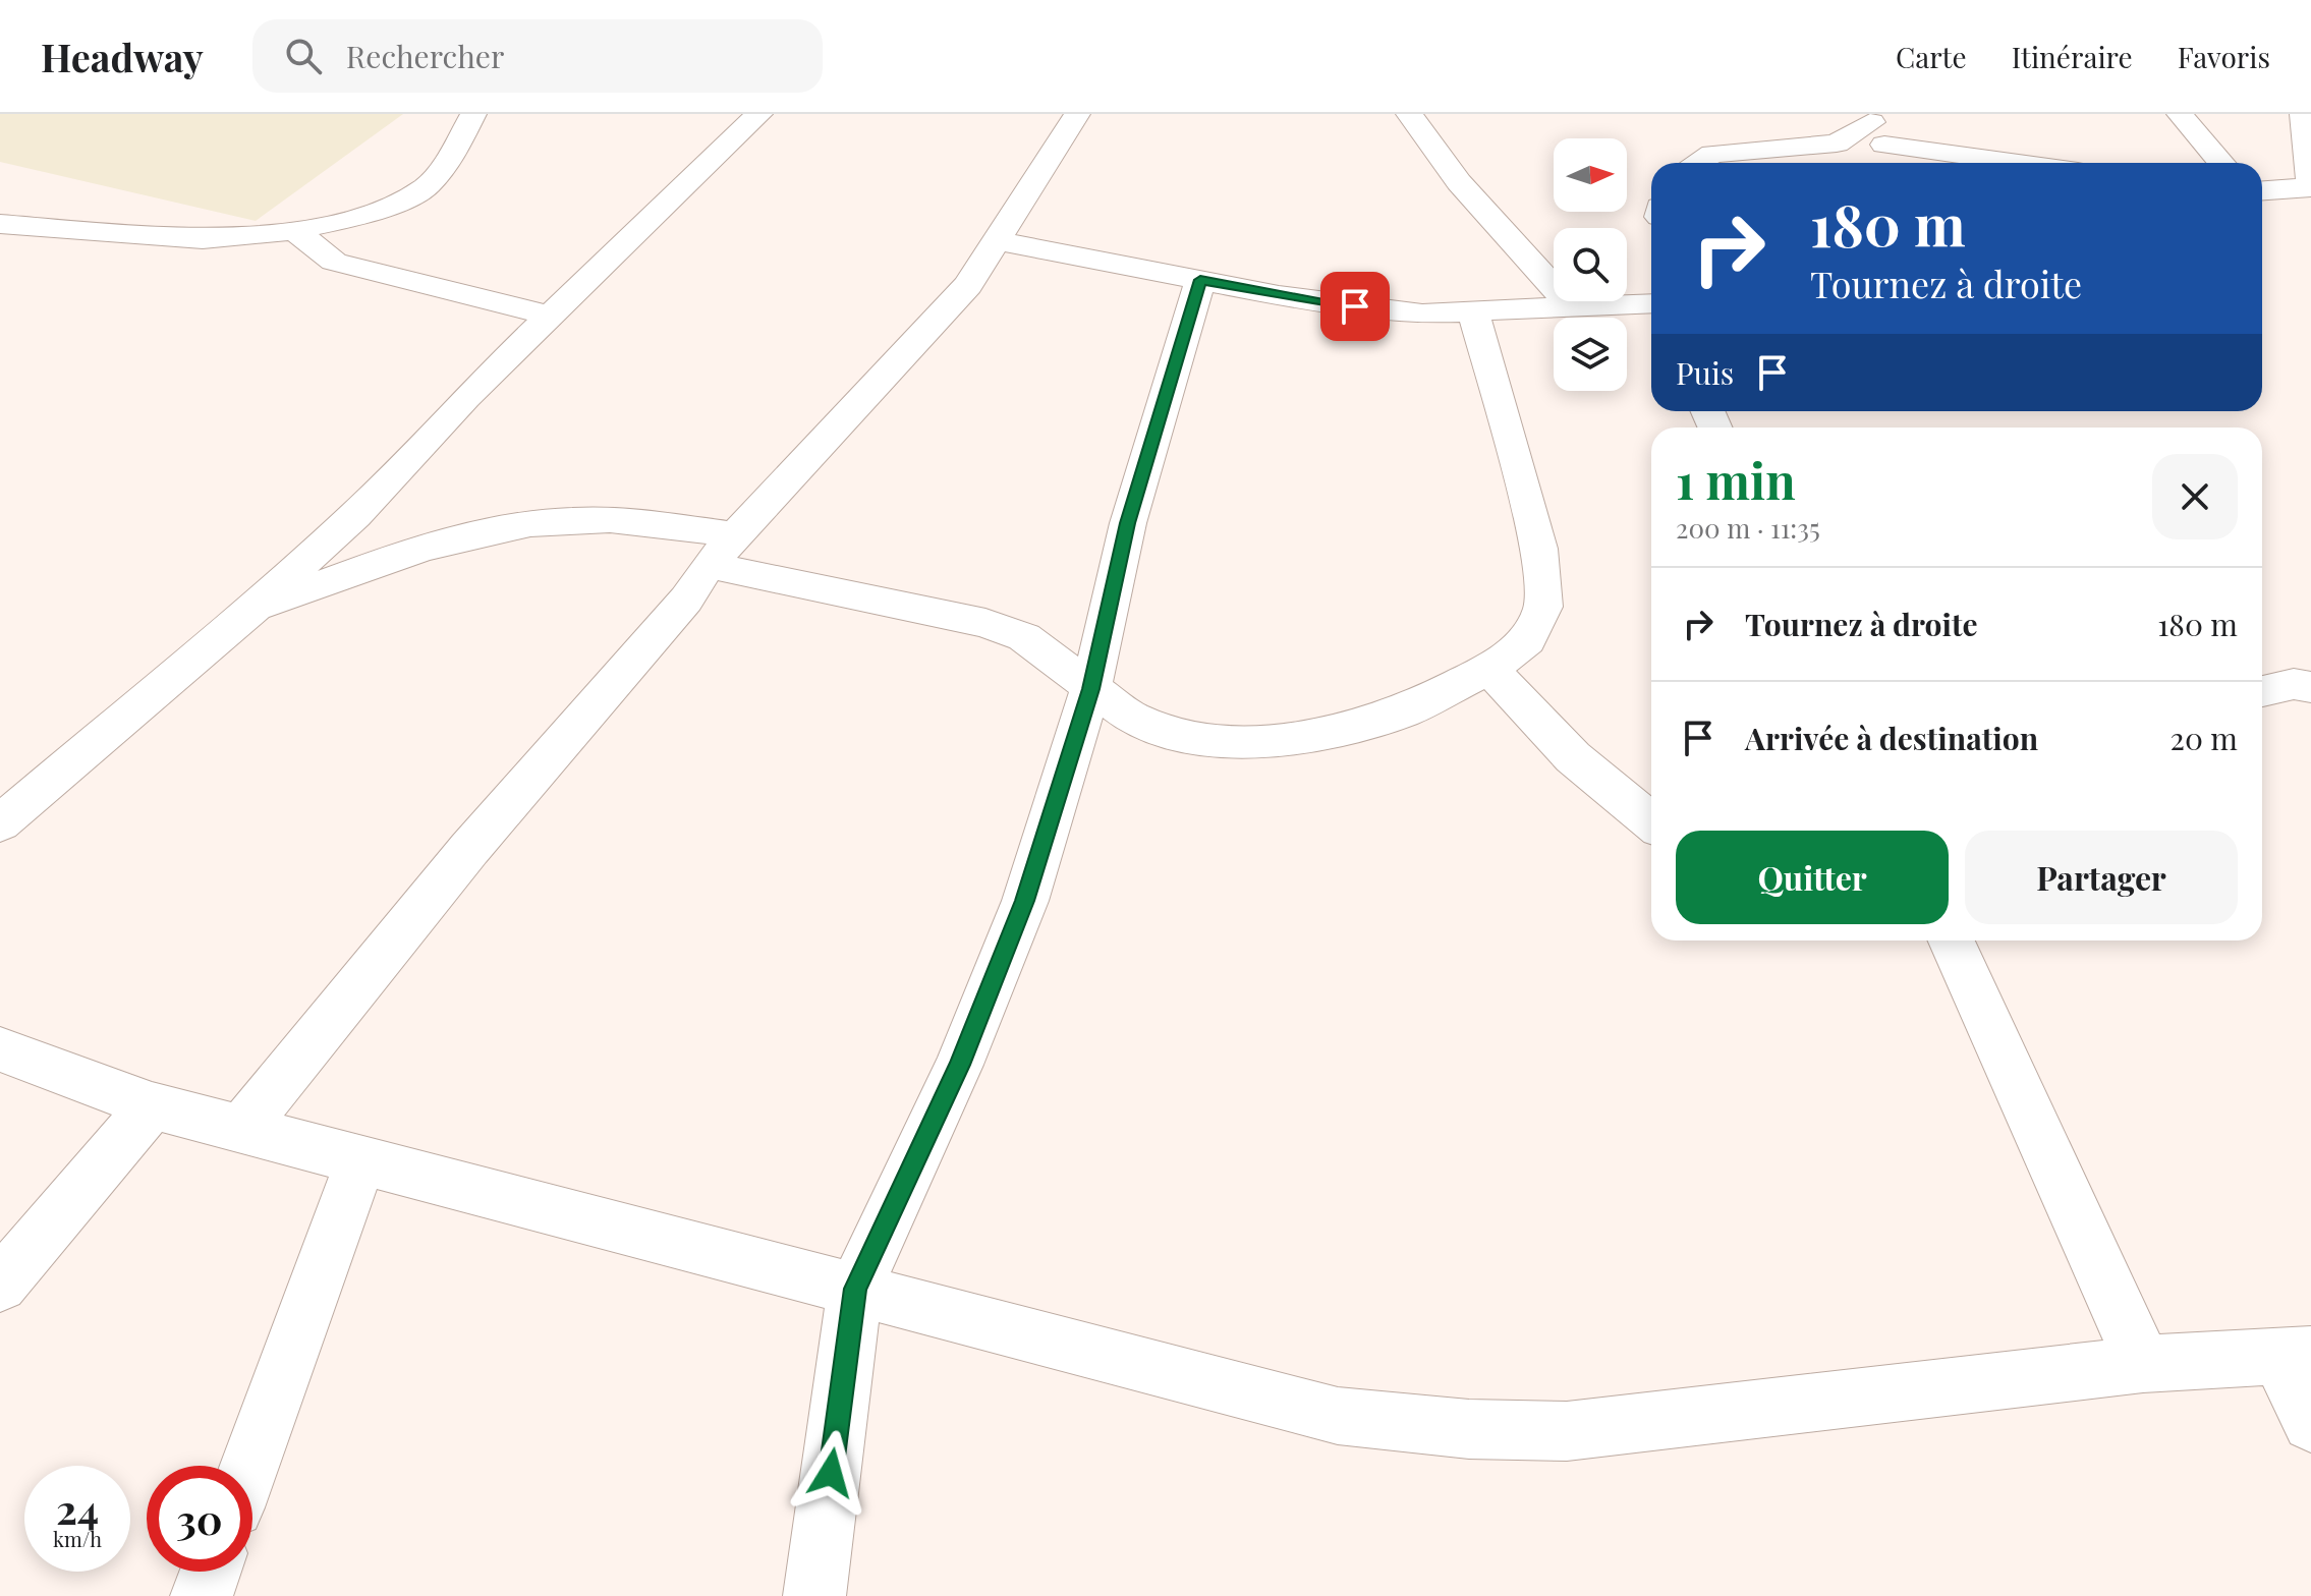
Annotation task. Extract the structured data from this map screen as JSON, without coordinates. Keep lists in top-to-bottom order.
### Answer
{
  "north": "right",
  "page": {
    "header": "Headway",
    "search": "Rechercher",
    "nav": ["Carte", "Itinéraire", "Favoris"],
    "turn": ["180 m", "Tournez à droite"],
    "then": "Puis",
    "heading": ["1 min", "200 m · 11:35"],
    "list": [
      {
        "name": "Tournez à droite",
        "value": "180 m"
      },
      {
        "name": "Arrivée à destination",
        "value": "20 m"
      }
    ],
    "buttons": ["Quitter", "Partager"],
    "speed": "24 km/h",
    "limit": "30"
  }
}
